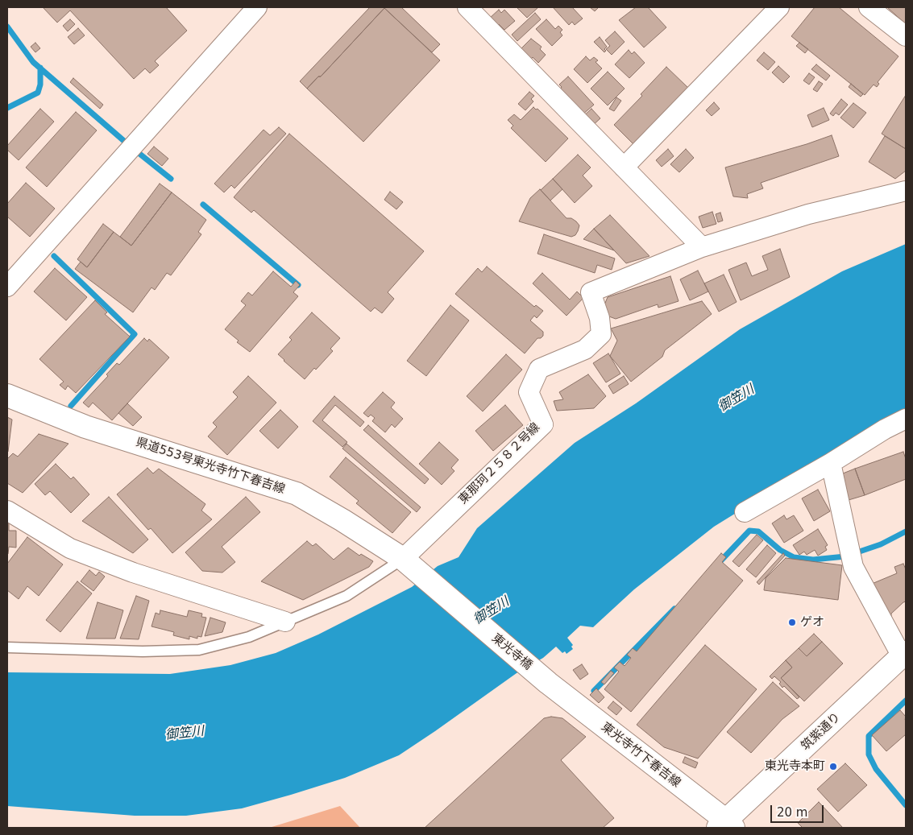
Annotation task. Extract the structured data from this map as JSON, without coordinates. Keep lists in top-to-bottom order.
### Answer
{
  "streets": {
    "main road": [
      "県道553号東光寺竹下春吉線",
      "東光寺橋",
      "筑紫通り",
      "東光寺竹下春吉線"
    ],
    "street": ["東那珂２５８２号線"]
  },
  "crossings": [
    ["東那珂２５８２号線", "県道553号東光寺竹下春吉線"],
    ["東那珂２５８２号線", "東光寺橋"],
    ["県道553号東光寺竹下春吉線", "東光寺橋"],
    ["東光寺橋", "東光寺竹下春吉線"],
    ["筑紫通り", "東光寺竹下春吉線"]
  ],
  "water": ["御笠川"],
  "places": ["ゲオ", "東光寺本町"],
  "scale_bar": "20 m"
}
